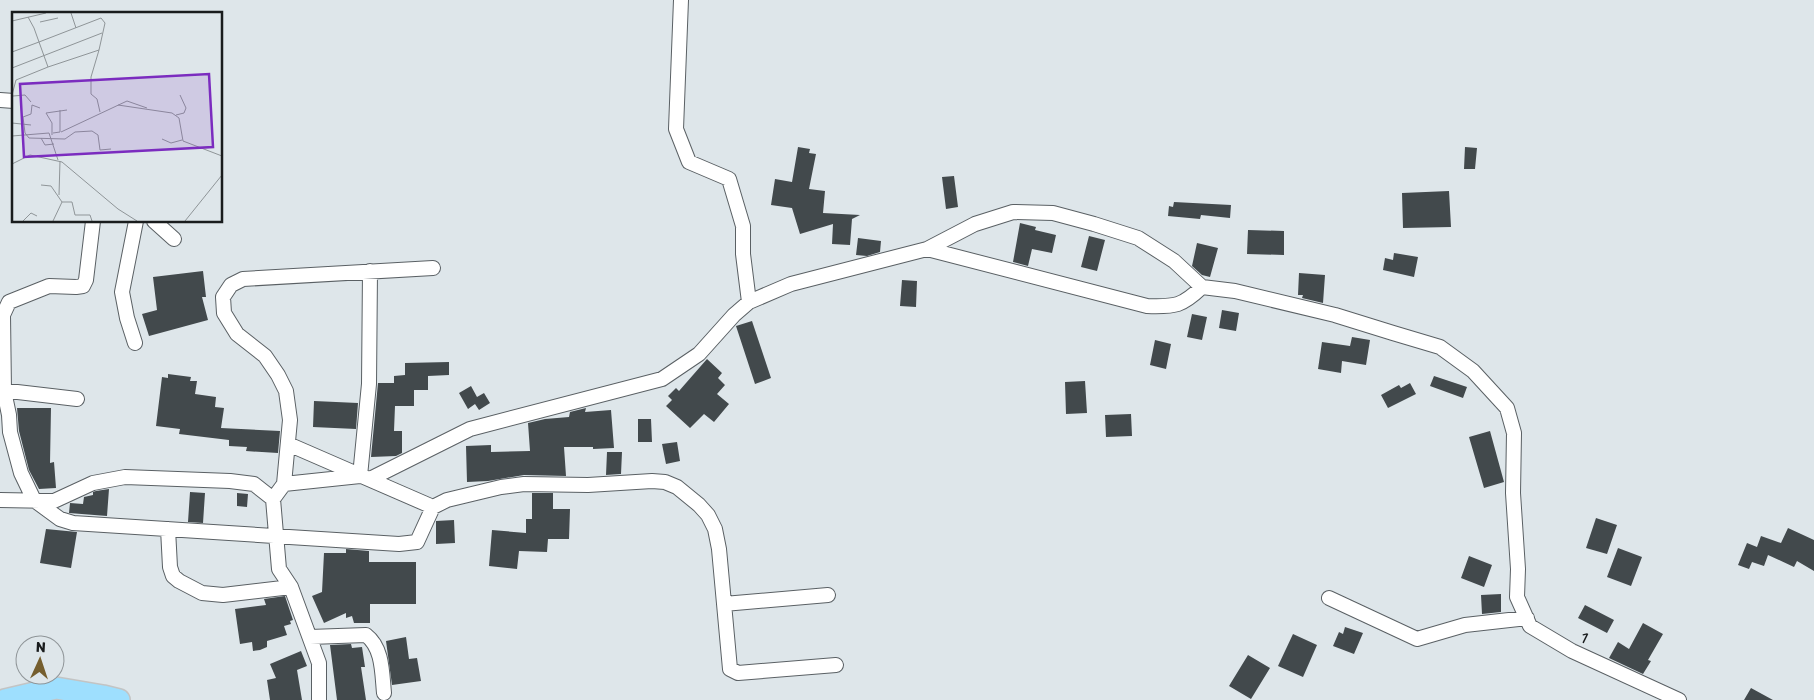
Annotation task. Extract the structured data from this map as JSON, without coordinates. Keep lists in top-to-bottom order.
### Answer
{
  "streets": {
    "street": ["1"]
  },
  "north": "top"
}
